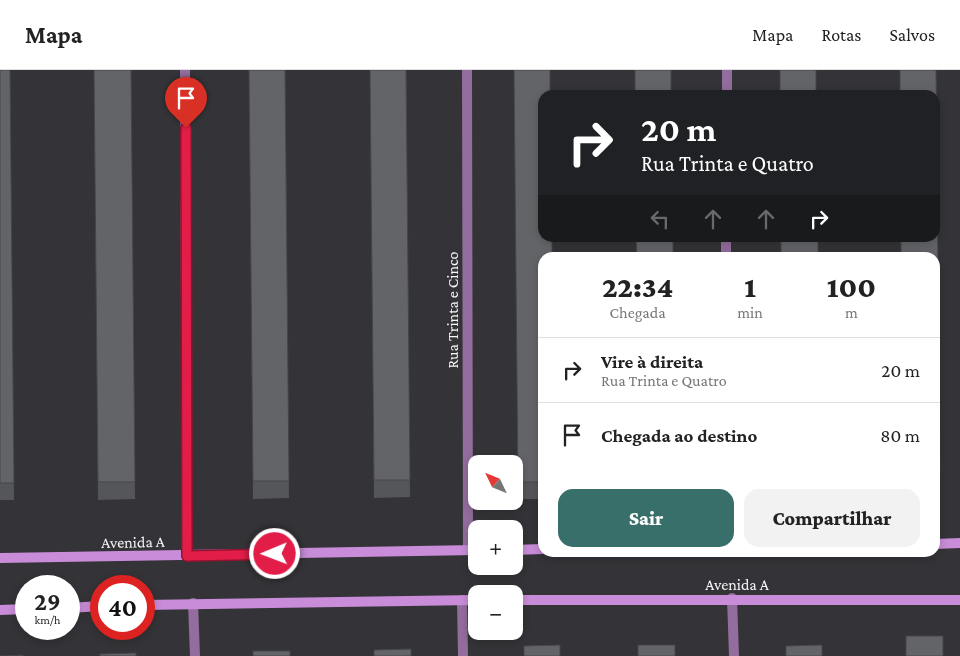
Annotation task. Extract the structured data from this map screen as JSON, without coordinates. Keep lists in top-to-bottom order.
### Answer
{
  "streets": {
    "street": ["Rua Trinta e Cinco", "Avenida A"]
  },
  "north": "top left",
  "page": {
    "header": "Mapa",
    "nav": ["Mapa", "Rotas", "Salvos"],
    "turn": ["20 m", "Rua Trinta e Quatro"],
    "eta": [
      "22:34",
      "Chegada",
      "1",
      "min",
      "100",
      "m"
    ],
    "list": [
      {
        "name": "Vire à direita",
        "note": "Rua Trinta e Quatro",
        "value": "20 m"
      },
      {
        "name": "Chegada ao destino",
        "value": "80 m"
      }
    ],
    "map_buttons": ["+", "−"],
    "buttons": ["Sair", "Compartilhar"],
    "speed": "29 km/h",
    "limit": "40"
  }
}
